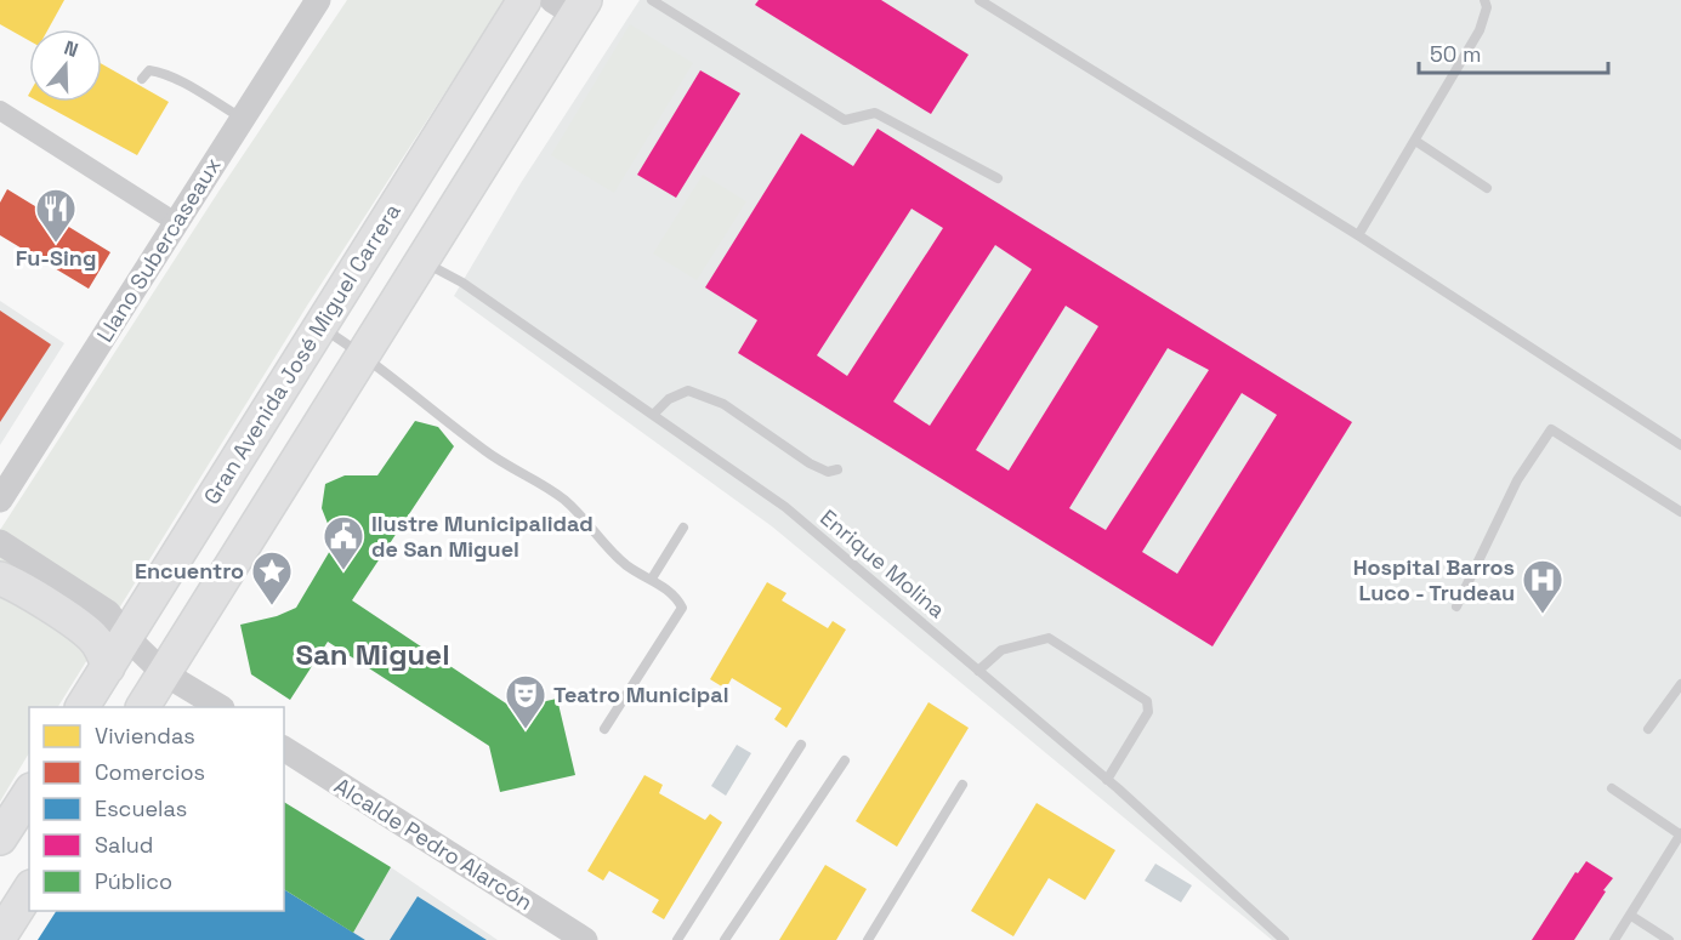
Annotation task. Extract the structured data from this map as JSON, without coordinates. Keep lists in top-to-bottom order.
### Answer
{
  "streets": {
    "main road": ["Gran Avenida José Miguel Carrera"],
    "street": ["Llano Subercaseaux", "Alcalde Pedro Alarcón"],
    "lane": ["Enrique Molina"]
  },
  "districts": ["San Miguel"],
  "places": {
    "restaurant": ["Fu-Sing"],
    "public building": ["Ilustre Municipalidad de San Miguel"],
    "place": ["Encuentro"],
    "hospital": ["Hospital Barros Luco - Trudeau"],
    "theatre": ["Teatro Municipal"]
  },
  "legend": [
    "Viviendas",
    "Comercios",
    "Escuelas",
    "Salud",
    "Público"
  ],
  "scale_bar": "50 m",
  "north": "top"
}
